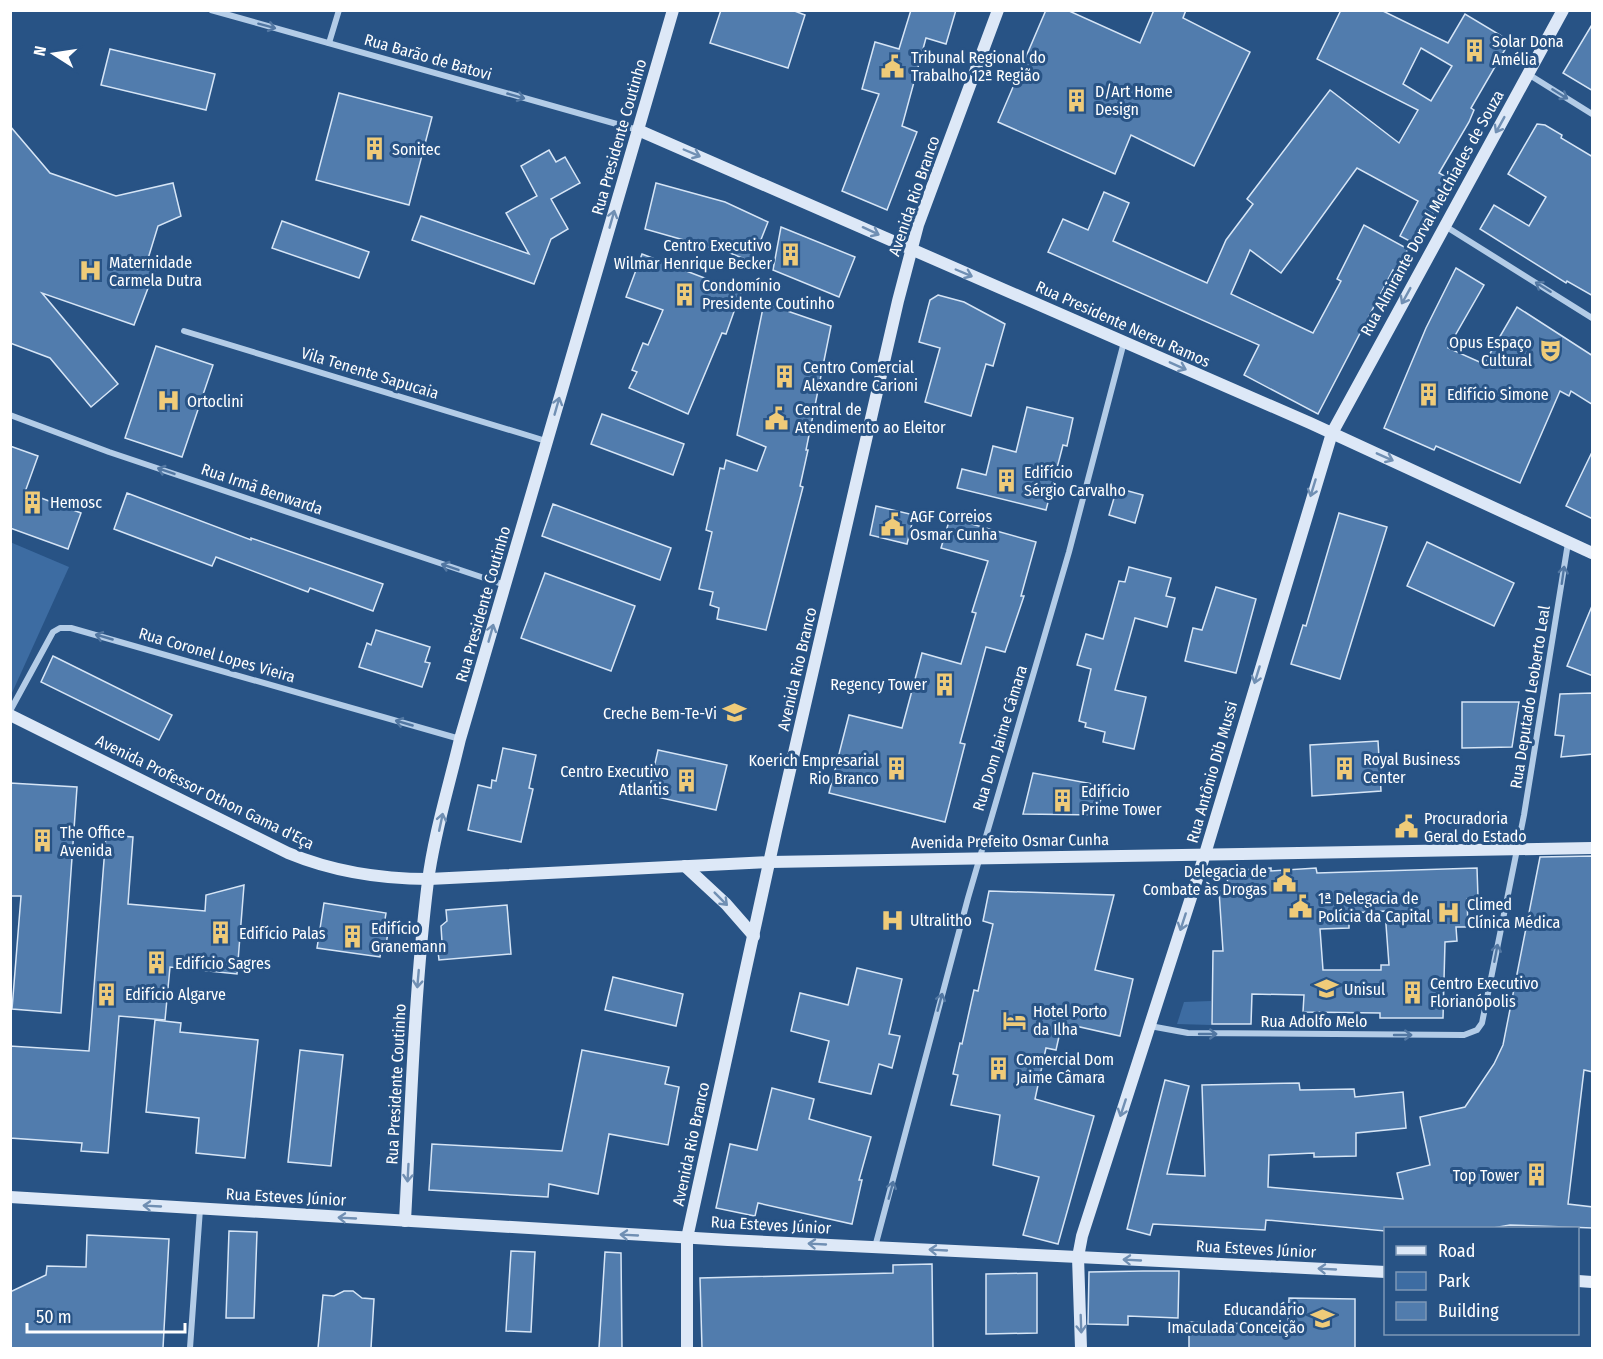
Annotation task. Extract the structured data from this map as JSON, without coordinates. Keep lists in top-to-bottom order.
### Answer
{
  "streets": {
    "street": [
      "Rua Barão de Batovi",
      "Rua Presidente Coutinho",
      "Avenida Rio Branco",
      "Rua Almirante Dorval Melchíades de Souza",
      "Rua Presidente Nereu Ramos",
      "Vila Tenente Sapucaia",
      "Rua Irmã Benwarda",
      "Rua Coronel Lopes Vieira",
      "Rua Deputado Leoberto Leal",
      "Rua Dom Jaime Câmara",
      "Rua Antônio Dib Mussi",
      "Avenida Professor Othon Gama d'Eça",
      "Avenida Prefeito Osmar Cunha",
      "Rua Adolfo Melo",
      "Rua Esteves Júnior"
    ]
  },
  "crossings": [
    ["Rua Barão de Batovi", "Rua Presidente Coutinho"],
    ["Rua Barão de Batovi", "Rua Presidente Nereu Ramos"],
    ["Rua Presidente Coutinho", "Rua Presidente Nereu Ramos"],
    ["Rua Presidente Coutinho", "Vila Tenente Sapucaia"],
    ["Rua Presidente Coutinho", "Rua Irmã Benwarda"],
    ["Rua Presidente Coutinho", "Rua Coronel Lopes Vieira"],
    ["Rua Presidente Coutinho", "Avenida Professor Othon Gama d'Eça"],
    ["Rua Presidente Coutinho", "Avenida Prefeito Osmar Cunha"],
    ["Rua Presidente Coutinho", "Rua Esteves Júnior"],
    ["Avenida Rio Branco", "Rua Presidente Nereu Ramos"],
    ["Avenida Rio Branco", "Avenida Prefeito Osmar Cunha"],
    ["Avenida Rio Branco", "Rua Esteves Júnior"],
    ["Rua Almirante Dorval Melchíades de Souza", "Rua Presidente Nereu Ramos"],
    ["Rua Almirante Dorval Melchíades de Souza", "Rua Antônio Dib Mussi"],
    ["Rua Presidente Nereu Ramos", "Rua Deputado Leoberto Leal"],
    ["Rua Presidente Nereu Ramos", "Rua Dom Jaime Câmara"],
    ["Rua Presidente Nereu Ramos", "Rua Antônio Dib Mussi"],
    ["Rua Coronel Lopes Vieira", "Avenida Professor Othon Gama d'Eça"],
    ["Rua Deputado Leoberto Leal", "Avenida Prefeito Osmar Cunha"],
    ["Rua Deputado Leoberto Leal", "Rua Adolfo Melo"],
    ["Rua Dom Jaime Câmara", "Avenida Prefeito Osmar Cunha"],
    ["Rua Dom Jaime Câmara", "Rua Esteves Júnior"],
    ["Rua Antônio Dib Mussi", "Avenida Prefeito Osmar Cunha"],
    ["Rua Antônio Dib Mussi", "Rua Adolfo Melo"],
    ["Rua Antônio Dib Mussi", "Rua Esteves Júnior"],
    ["Avenida Professor Othon Gama d'Eça", "Avenida Prefeito Osmar Cunha"]
  ],
  "one_way": [
    "Rua Barão de Batovi",
    "Rua Almirante Dorval Melchíades de Souza",
    "Rua Presidente Nereu Ramos",
    "Rua Irmã Benwarda",
    "Rua Coronel Lopes Vieira",
    "Rua Deputado Leoberto Leal",
    "Rua Dom Jaime Câmara",
    "Rua Antônio Dib Mussi",
    "Rua Adolfo Melo",
    "Rua Esteves Júnior"
  ],
  "places": {
    "building": [
      "Solar Dona Amélia",
      "D/Art Home Design",
      "Sonitec",
      "Centro Executivo Wilmar Henrique Becker",
      "Condomínio Presidente Coutinho",
      "Centro Comercial Alexandre Carioni",
      "Edifício Simone",
      "Edifício Sérgio Carvalho",
      "Hemosc",
      "Regency Tower",
      "Royal Business Center",
      "Koerich Empresarial Rio Branco",
      "Centro Executivo Atlantis",
      "Edifício Prime Tower",
      "The Office Avenida",
      "Edifício Palas",
      "Edifício Granemann",
      "Edifício Sagres",
      "Centro Executivo Florianópolis",
      "Edifício Algarve",
      "Comercial Dom Jaime Câmara",
      "Top Tower"
    ],
    "public building": [
      "Tribunal Regional do Trabalho 12ª Região",
      "Central de Atendimento ao Eleitor",
      "AGF Correios Osmar Cunha",
      "Procuradoria Geral do Estado",
      "Delegacia de Combate às Drogas",
      "1ª Delegacia de Polícia da Capital"
    ],
    "hospital": [
      "Maternidade Carmela Dutra",
      "Ortoclini",
      "Climed Clínica Médica",
      "Ultralitho"
    ],
    "theatre": ["Opus Espaço Cultural"],
    "school or university": ["Creche Bem-Te-Vi", "Unisul", "Educandário Imaculada Conceição"],
    "hotel": ["Hotel Porto da Ilha"]
  },
  "legend": ["Road", "Park", "Building"],
  "scale_bar": "50 m",
  "north": "left"
}
